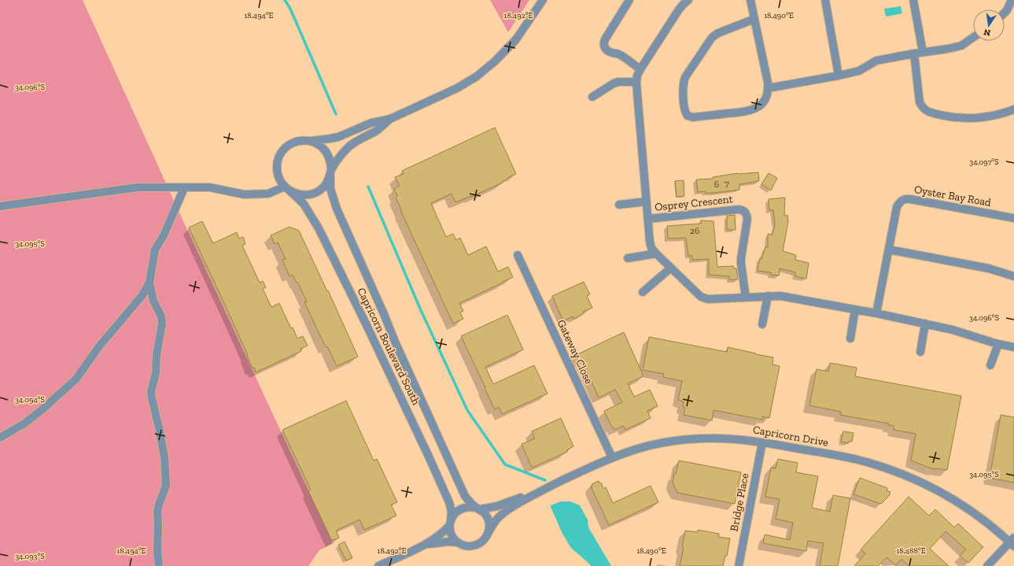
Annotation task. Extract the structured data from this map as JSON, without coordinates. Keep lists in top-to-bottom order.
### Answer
{
  "streets": {
    "street": [
      "Oyster Bay Road",
      "Osprey Crescent",
      "Capricorn Boulevard South",
      "Gateway Close",
      "Capricorn Drive",
      "Bridge Place"
    ]
  },
  "crossings": [
    ["Capricorn Boulevard South", "Capricorn Drive"],
    ["Gateway Close", "Capricorn Drive"],
    ["Capricorn Drive", "Bridge Place"]
  ],
  "house_numbers": ["7", "6", "26"],
  "north": "bottom",
  "coordinates": [
    "18.494°E",
    "18.492°E",
    "18.490°E",
    "34.096°S",
    "34.097°S",
    "34.095°S",
    "34.094°S",
    "18.488°E",
    "34.093°S"
  ]
}
